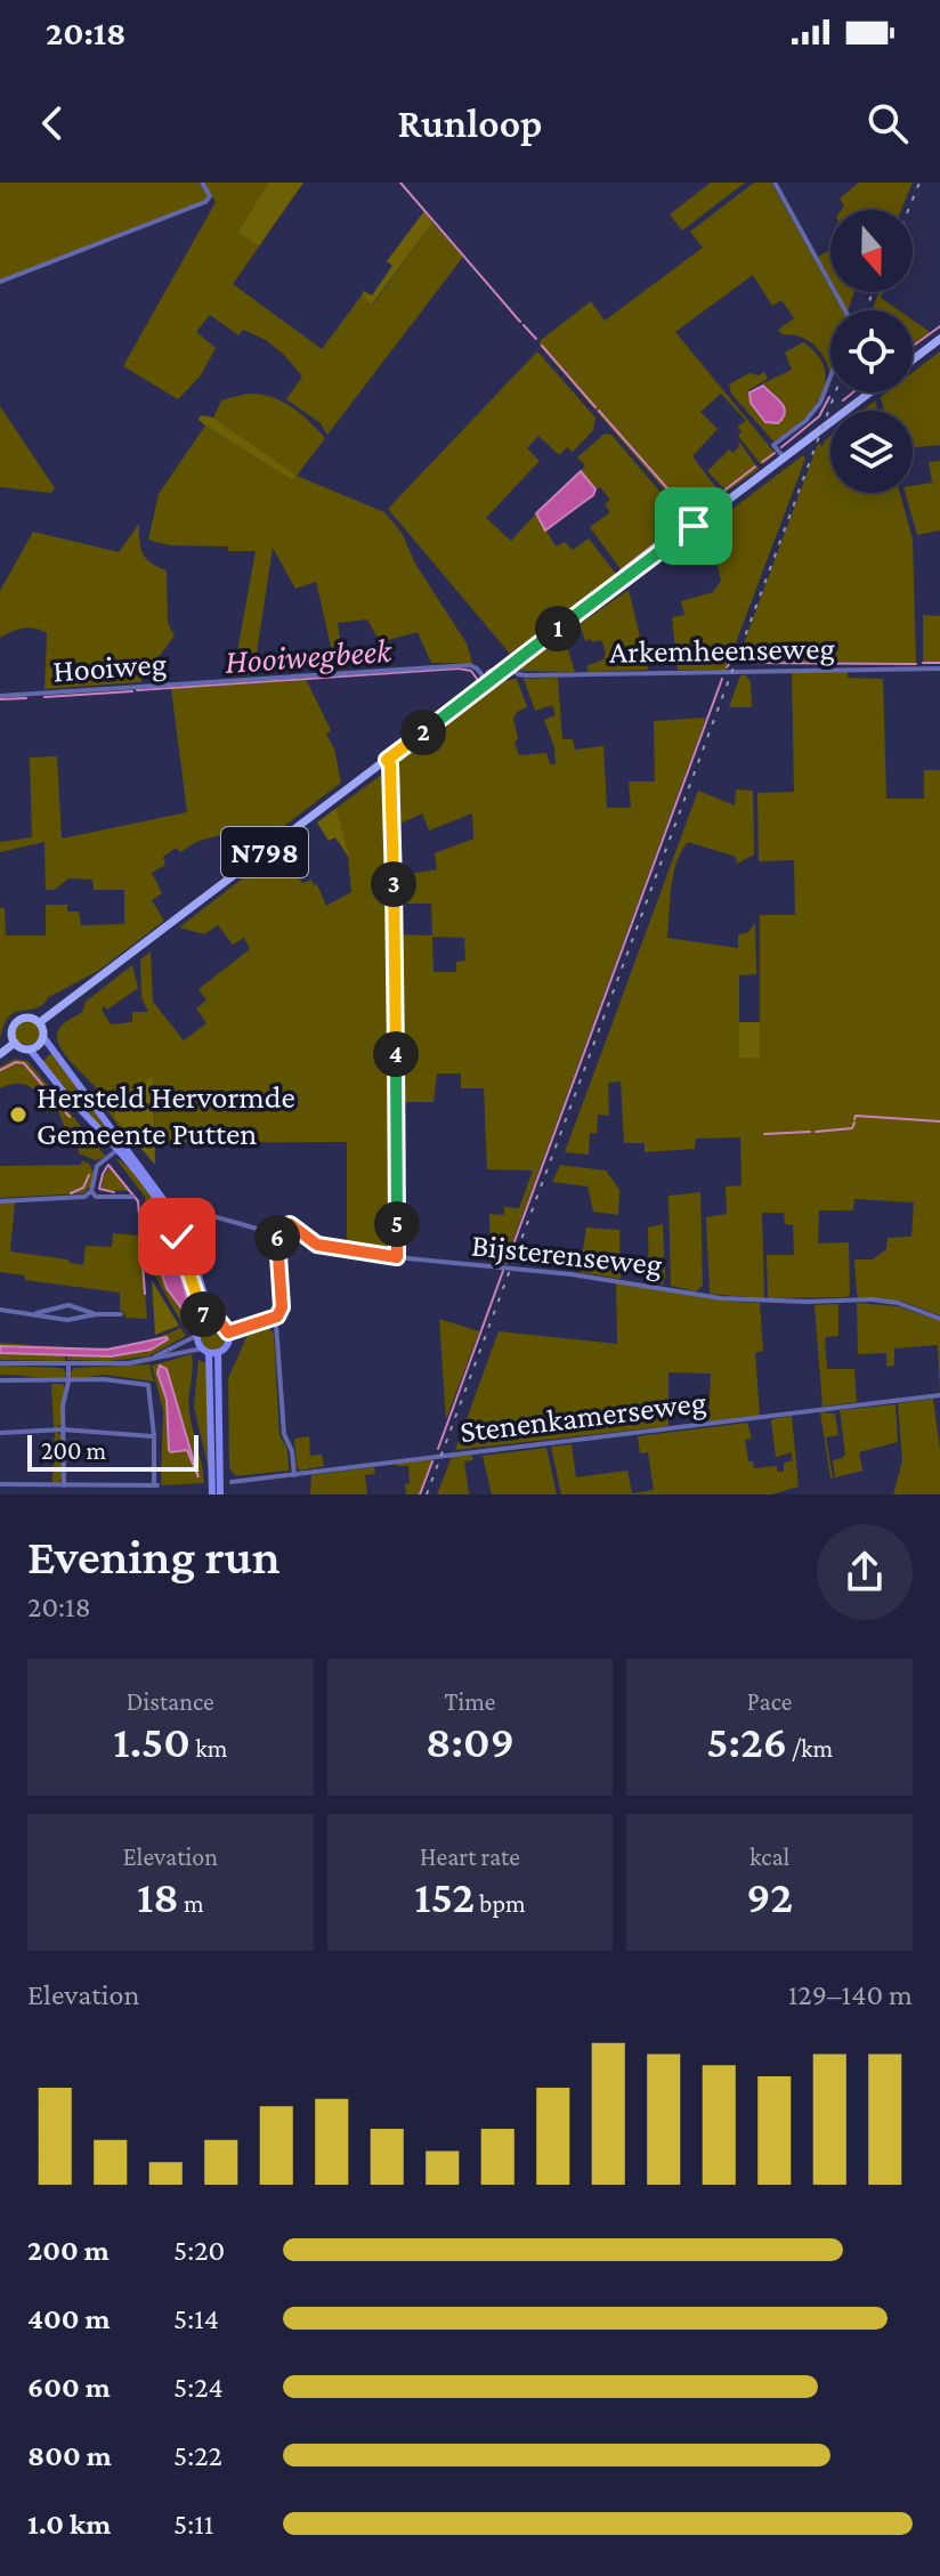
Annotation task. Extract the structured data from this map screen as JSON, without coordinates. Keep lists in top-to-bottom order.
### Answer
{
  "streets": {
    "main road": ["N798"],
    "street": [
      "Arkemheenseweg",
      "Hooiweg",
      "Bijsterenseweg",
      "Stenenkamerseweg"
    ]
  },
  "crossings": [
    ["Arkemheenseweg", "N798"],
    ["Hooiweg", "N798"]
  ],
  "water": ["Hooiwegbeek"],
  "places": ["Hersteld Hervormde Gemeente Putten"],
  "scale_bar": "200 m",
  "north": "bottom",
  "page": {
    "status": "20:18",
    "header": "Runloop",
    "pins": [
      "1",
      "2",
      "3",
      "4",
      "5",
      "6",
      "7"
    ],
    "scale": "200 m",
    "heading": ["Evening run", "20:18"],
    "stats": [
      ["Distance", "1.50 km"],
      ["Time", "8:09"],
      ["Pace", "5:26 /km"],
      ["Elevation", "18 m"],
      ["Heart rate", "152 bpm"],
      ["kcal", "92"]
    ],
    "chart": ["Elevation", "129–140 m"],
    "list": [
      {
        "name": "200 m",
        "note": "5:20"
      },
      {
        "name": "400 m",
        "note": "5:14"
      },
      {
        "name": "600 m",
        "note": "5:24"
      },
      {
        "name": "800 m",
        "note": "5:22"
      },
      {
        "name": "1.0 km",
        "note": "5:11"
      }
    ]
  }
}
